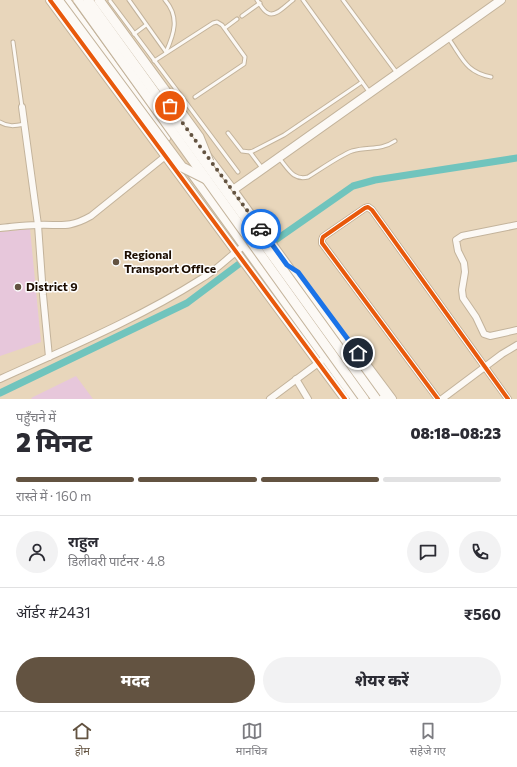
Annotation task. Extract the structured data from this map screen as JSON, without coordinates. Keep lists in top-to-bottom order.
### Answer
{
  "places": ["Regional Transport Office", "District 9"],
  "page": {
    "heading": ["2 मिनट", "पहुँचने में", "08:18–08:23"],
    "panel": [
      "राहुल",
      "डिलीवरी पार्टनर · 4.8",
      "ऑर्डर #2431",
      "₹560"
    ],
    "bar": "रास्ते में · 160 m",
    "buttons": ["मदद", "शेयर करें"],
    "tabs": ["होम", "मानचित्र", "सहेजे गए"]
  }
}
